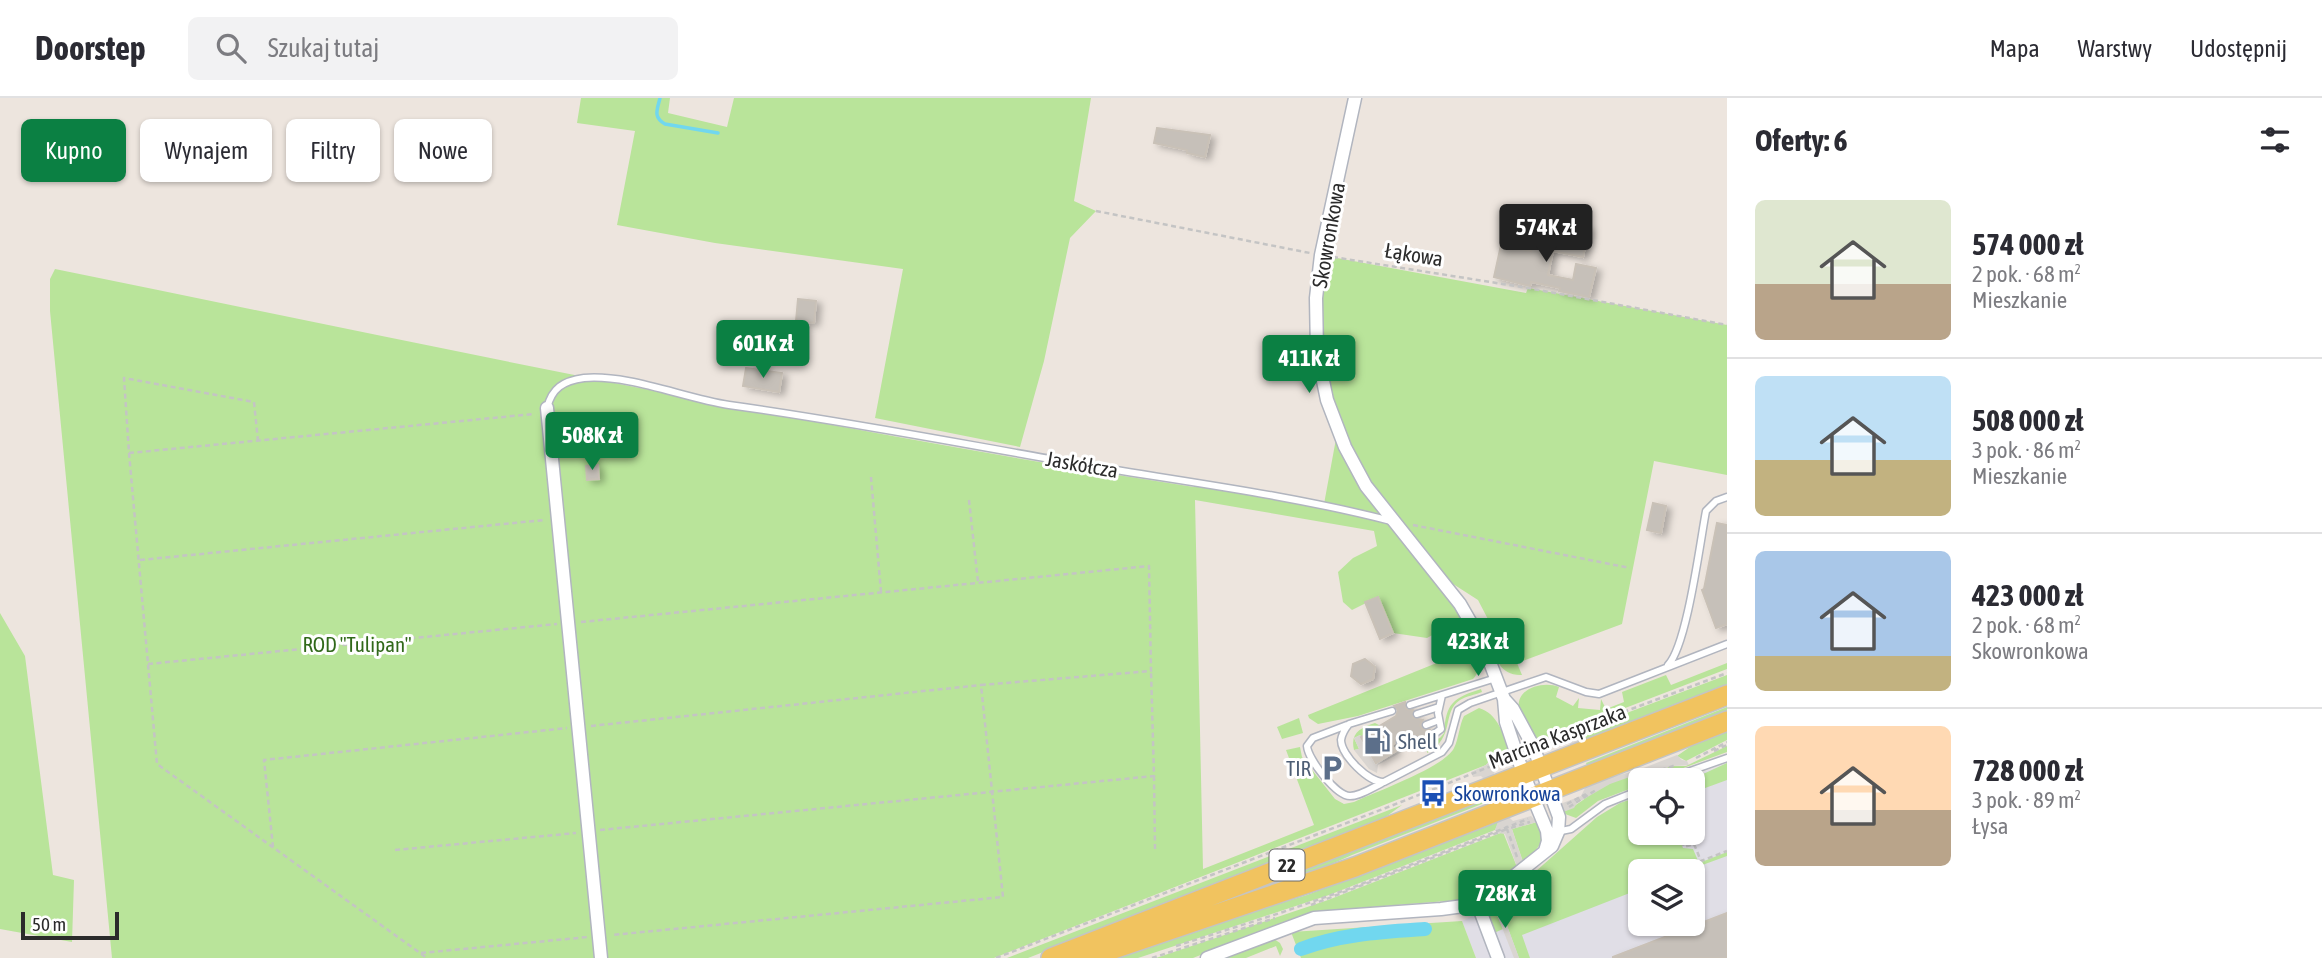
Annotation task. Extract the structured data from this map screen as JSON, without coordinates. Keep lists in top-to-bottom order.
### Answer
{
  "streets": {
    "main road": ["Marcina Kasprzaka", "22"],
    "street": ["Skowronkowa"],
    "lane": ["Jaskółcza"],
    "path": ["Łąkowa"]
  },
  "crossings": [
    ["Skowronkowa", "Łąkowa"],
    ["Skowronkowa", "Jaskółcza"],
    ["Skowronkowa", "Marcina Kasprzaka"],
    ["Skowronkowa", "22"]
  ],
  "parks": ["ROD \"Tulipan\""],
  "places": {
    "fuel station": ["Shell"],
    "parking": ["TIR"],
    "bus stop": ["Skowronkowa"]
  },
  "scale_bar": "50 m",
  "page": {
    "header": "Doorstep",
    "search": "Szukaj tutaj",
    "nav": ["Mapa", "Warstwy", "Udostępnij"],
    "heading": "Oferty: 6",
    "chip": [
      "Kupno",
      "Wynajem",
      "Filtry",
      "Nowe"
    ],
    "list": [
      {
        "name": "574 000 zł",
        "note": "2 pok. · 68 m² · Mieszkanie"
      },
      {
        "name": "508 000 zł",
        "note": "3 pok. · 86 m² · Mieszkanie"
      },
      {
        "name": "423 000 zł",
        "note": "2 pok. · 68 m² · Skowronkowa"
      },
      {
        "name": "728 000 zł",
        "note": "3 pok. · 89 m² · Łysa"
      }
    ],
    "price": [
      "574K zł",
      "601K zł",
      "411K zł",
      "508K zł",
      "423K zł",
      "728K zł"
    ],
    "scale": "50 m"
  }
}
